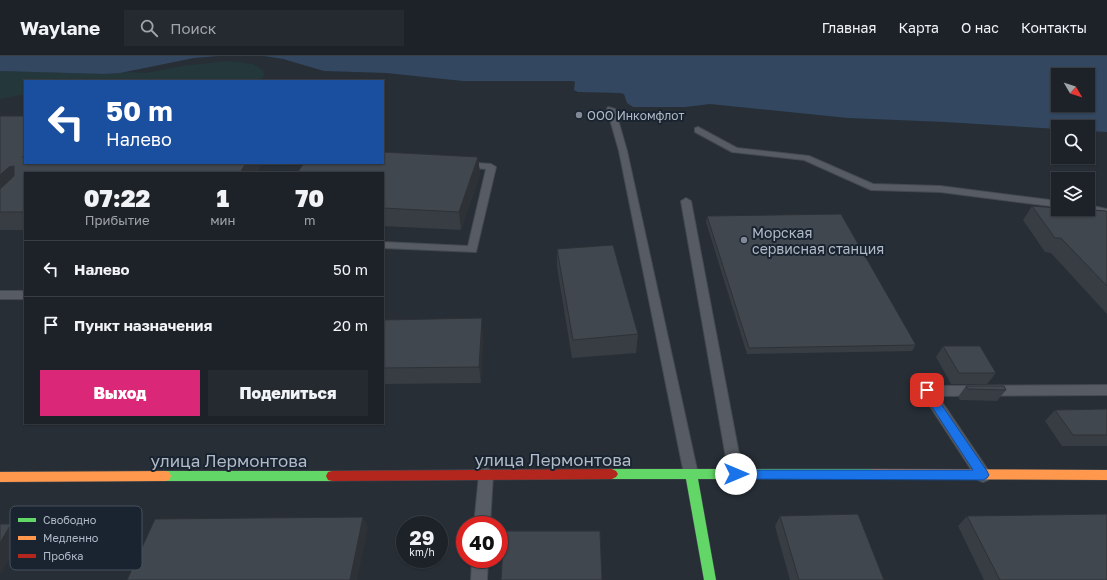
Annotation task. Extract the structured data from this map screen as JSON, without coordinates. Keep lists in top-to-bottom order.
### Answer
{
  "streets": {
    "street": ["улица Лермонтова"]
  },
  "places": ["ООО Инкомфлот", "Морская сервисная станция"],
  "legend": ["Свободно", "Медленно", "Пробка"],
  "north": "bottom right",
  "page": {
    "header": "Waylane",
    "search": "Поиск",
    "nav": [
      "Главная",
      "Карта",
      "О нас",
      "Контакты"
    ],
    "turn": ["50 m", "Налево"],
    "eta": [
      "07:22",
      "Прибытие",
      "1",
      "мин",
      "70",
      "m"
    ],
    "list": [
      {
        "name": "Налево",
        "value": "50 m"
      },
      {
        "name": "Пункт назначения",
        "value": "20 m"
      }
    ],
    "buttons": ["Выход", "Поделиться"],
    "speed": "29 km/h",
    "limit": "40"
  }
}
